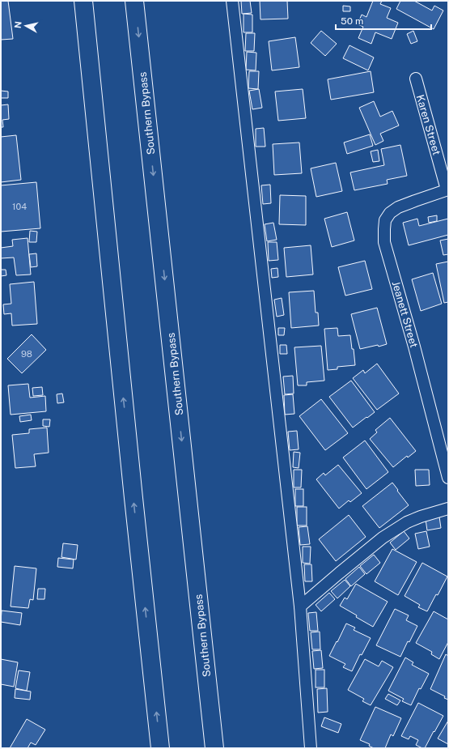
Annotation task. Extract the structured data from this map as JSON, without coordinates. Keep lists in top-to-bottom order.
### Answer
{
  "streets": {
    "highway": ["Southern Bypass"],
    "street": ["Karen Street", "Jeanett Street"]
  },
  "crossings": [
    ["Karen Street", "Jeanett Street"]
  ],
  "house_numbers": ["104", "98"],
  "scale_bar": "50 m",
  "north": "left"
}
